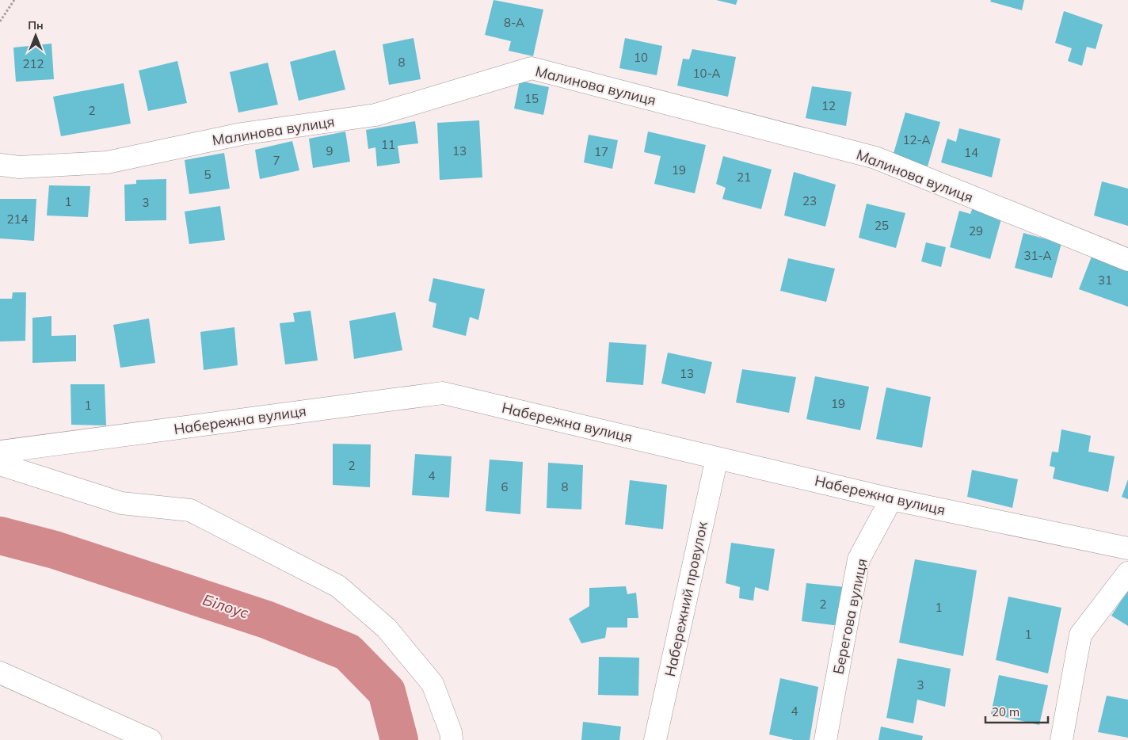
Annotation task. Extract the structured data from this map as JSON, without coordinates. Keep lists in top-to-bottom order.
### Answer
{
  "streets": {
    "street": [
      "Малинова вулиця",
      "Набережна вулиця",
      "Набережний провулок",
      "Берегова вулиця"
    ]
  },
  "crossings": [
    ["Набережна вулиця", "Набережний провулок"],
    ["Набережна вулиця", "Берегова вулиця"]
  ],
  "water": ["Білоус"],
  "house_numbers": [
    "8-А",
    "10",
    "8",
    "212",
    "10-А",
    "15",
    "12",
    "2",
    "12-А",
    "11",
    "9",
    "13",
    "17",
    "14",
    "7",
    "19",
    "5",
    "21",
    "23",
    "1",
    "3",
    "214",
    "25",
    "29",
    "31-А",
    "31",
    "13",
    "19",
    "1",
    "2",
    "4",
    "6",
    "8",
    "2",
    "1",
    "1",
    "3",
    "4"
  ],
  "scale_bar": "20 m",
  "north": "top"
}
